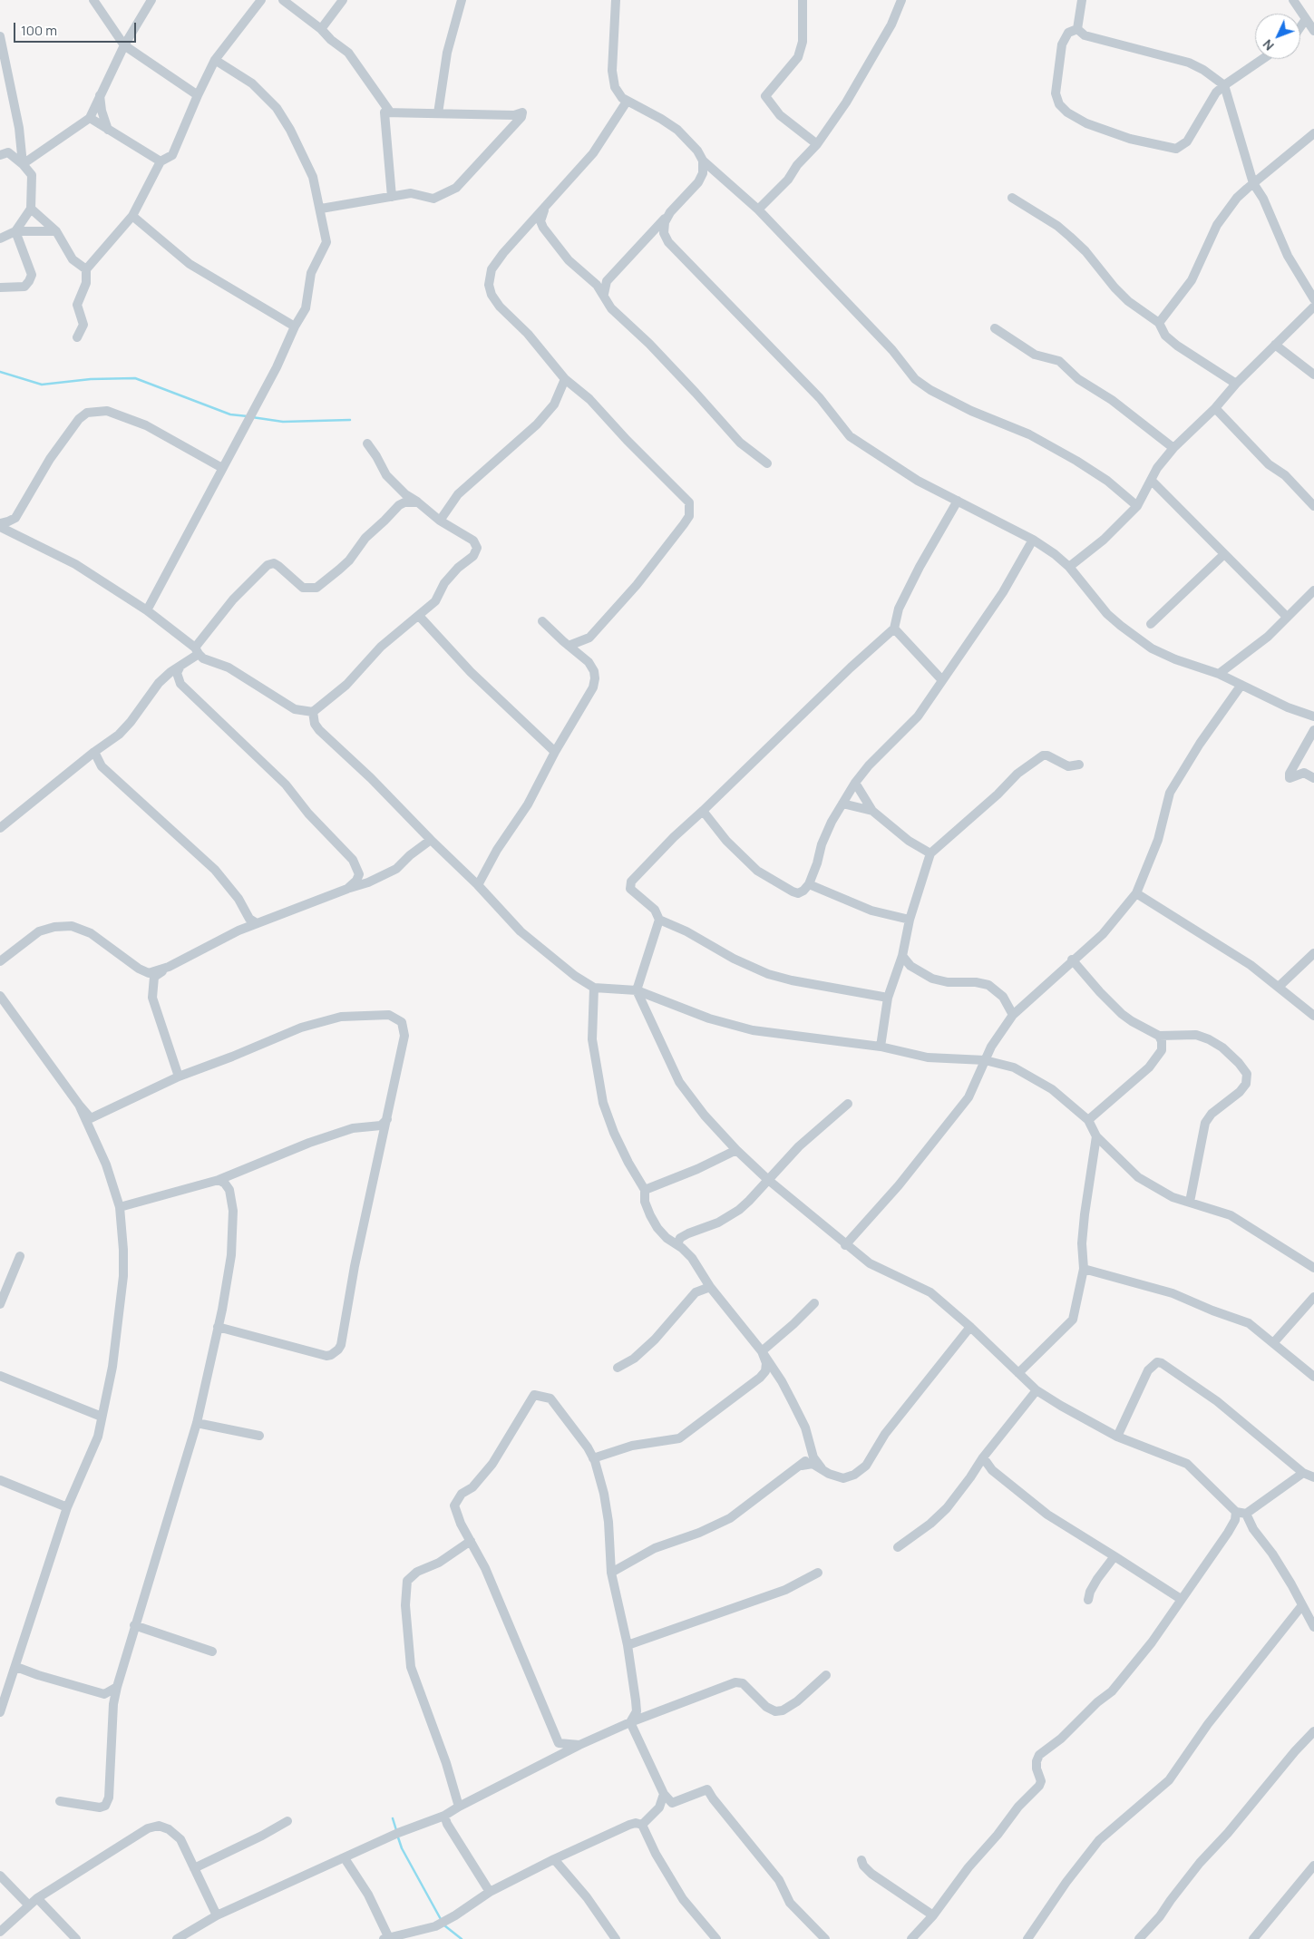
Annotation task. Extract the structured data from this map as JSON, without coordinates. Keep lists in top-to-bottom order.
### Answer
{
  "scale_bar": "100 m",
  "north": "bottom left"
}
